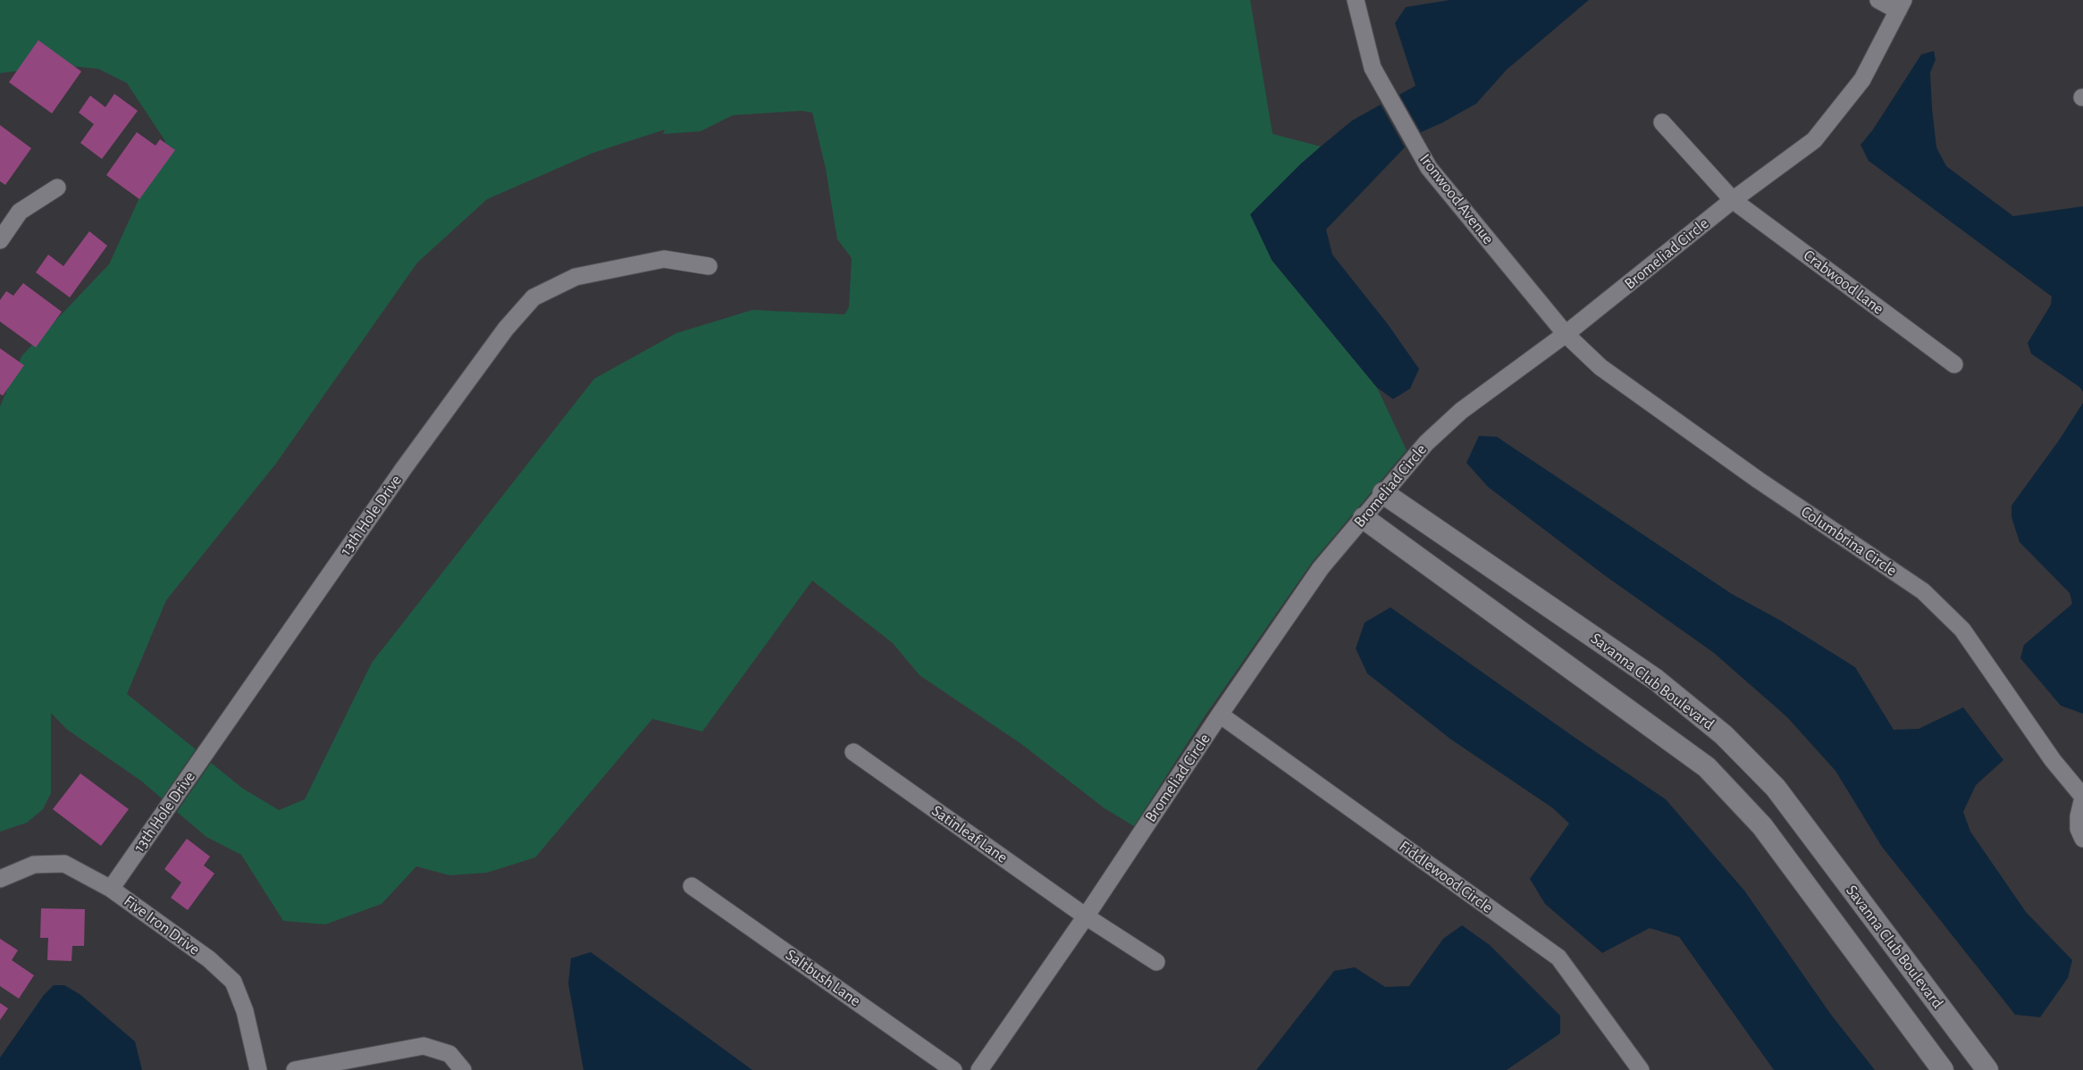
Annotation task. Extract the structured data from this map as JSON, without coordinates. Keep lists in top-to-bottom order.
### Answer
{
  "streets": {
    "street": [
      "Ironwood Avenue",
      "Bromeliad Circle",
      "Crabwood Lane",
      "13th Hole Drive",
      "Columbrina Circle",
      "Savanna Club Boulevard",
      "Satinleaf Lane",
      "Fiddlewood Circle",
      "Five Iron Drive",
      "Saltbush Lane"
    ]
  },
  "crossings": [
    ["Ironwood Avenue", "Bromeliad Circle"],
    ["Ironwood Avenue", "Columbrina Circle"],
    ["Bromeliad Circle", "Crabwood Lane"],
    ["Bromeliad Circle", "Columbrina Circle"],
    ["Bromeliad Circle", "Savanna Club Boulevard"],
    ["Bromeliad Circle", "Satinleaf Lane"],
    ["Bromeliad Circle", "Fiddlewood Circle"],
    ["13th Hole Drive", "Five Iron Drive"]
  ]
}
